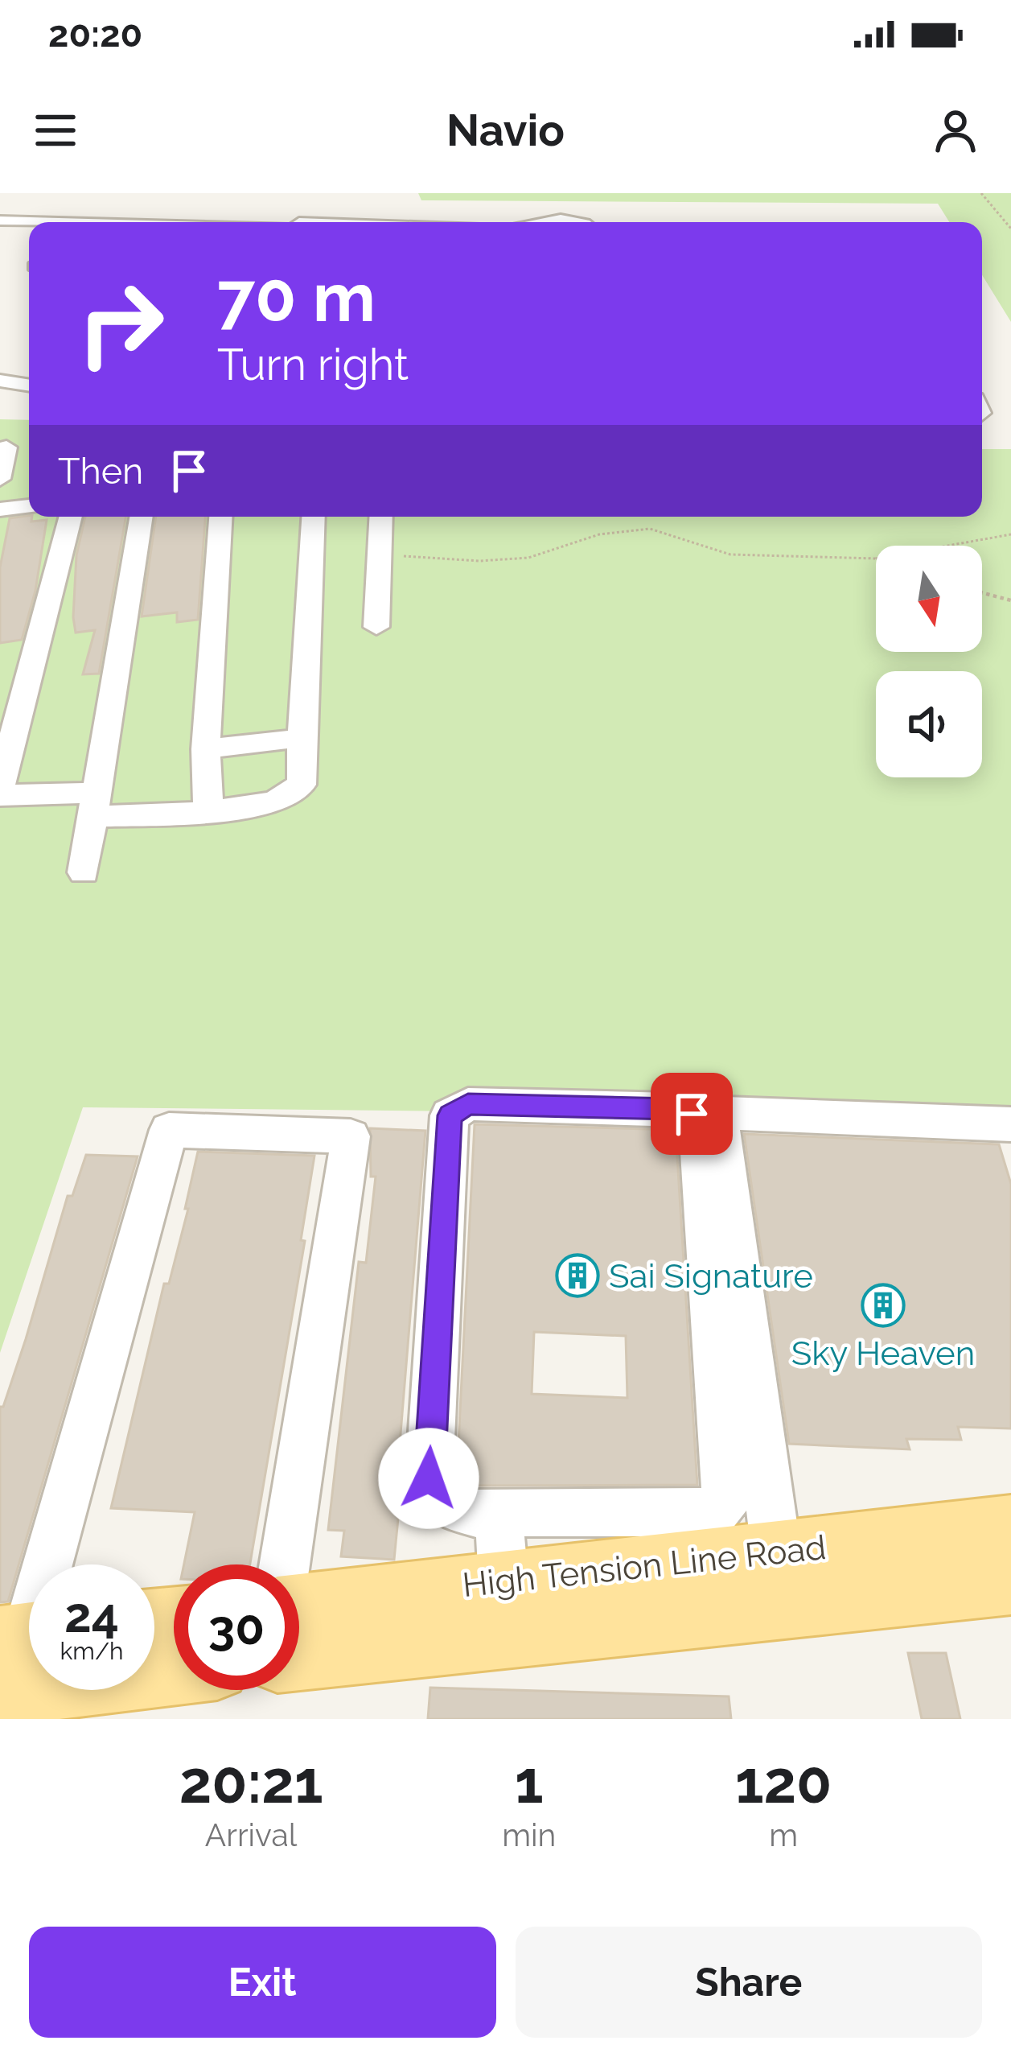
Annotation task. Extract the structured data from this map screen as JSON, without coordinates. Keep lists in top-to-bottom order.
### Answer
{
  "streets": {
    "main road": ["High Tension Line Road"]
  },
  "places": {
    "building": ["Sai Signature", "Sky Heaven"]
  },
  "north": "bottom",
  "page": {
    "status": "20:20",
    "header": "Navio",
    "turn": ["70 m", "Turn right"],
    "then": "Then",
    "speed": "24 km/h",
    "limit": "30",
    "eta": [
      "20:21",
      "Arrival",
      "1",
      "min",
      "120",
      "m"
    ],
    "buttons": ["Exit", "Share"]
  }
}
